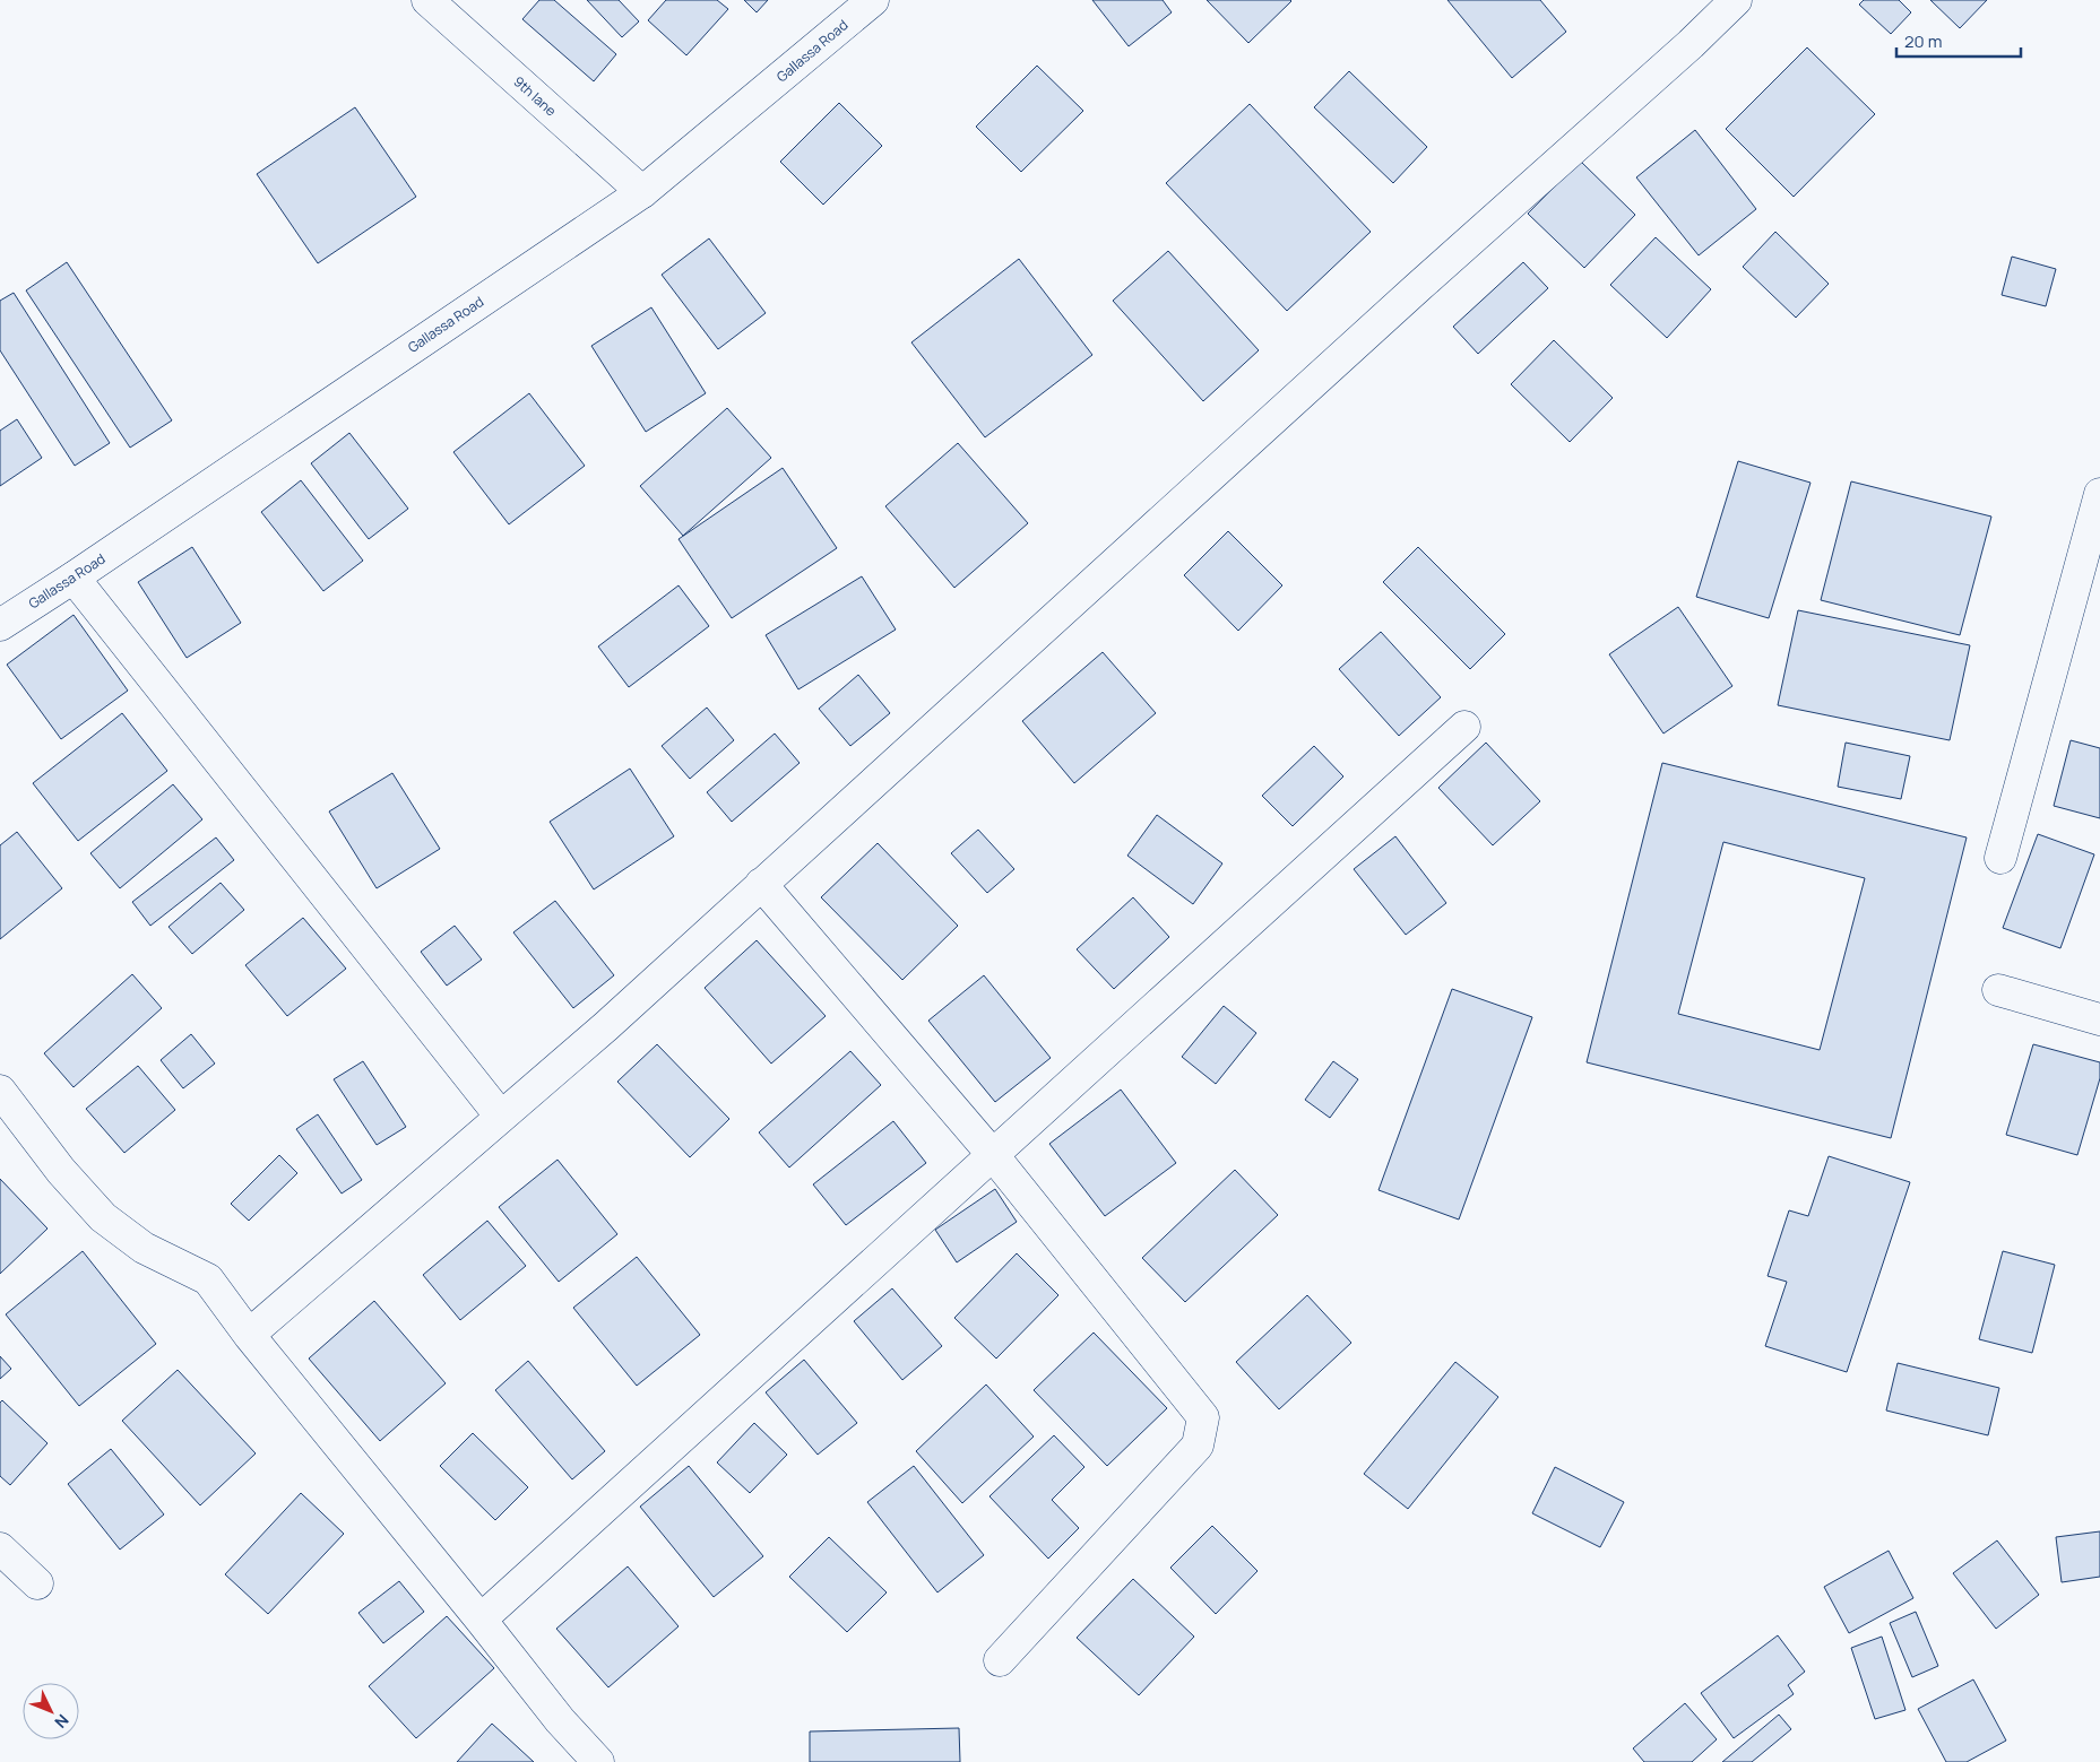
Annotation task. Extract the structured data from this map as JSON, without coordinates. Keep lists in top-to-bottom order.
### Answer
{
  "streets": {
    "street": ["Gallassa Road", "9th lane"]
  },
  "crossings": [
    ["Gallassa Road", "9th lane"]
  ],
  "scale_bar": "20 m",
  "north": "bottom right"
}
